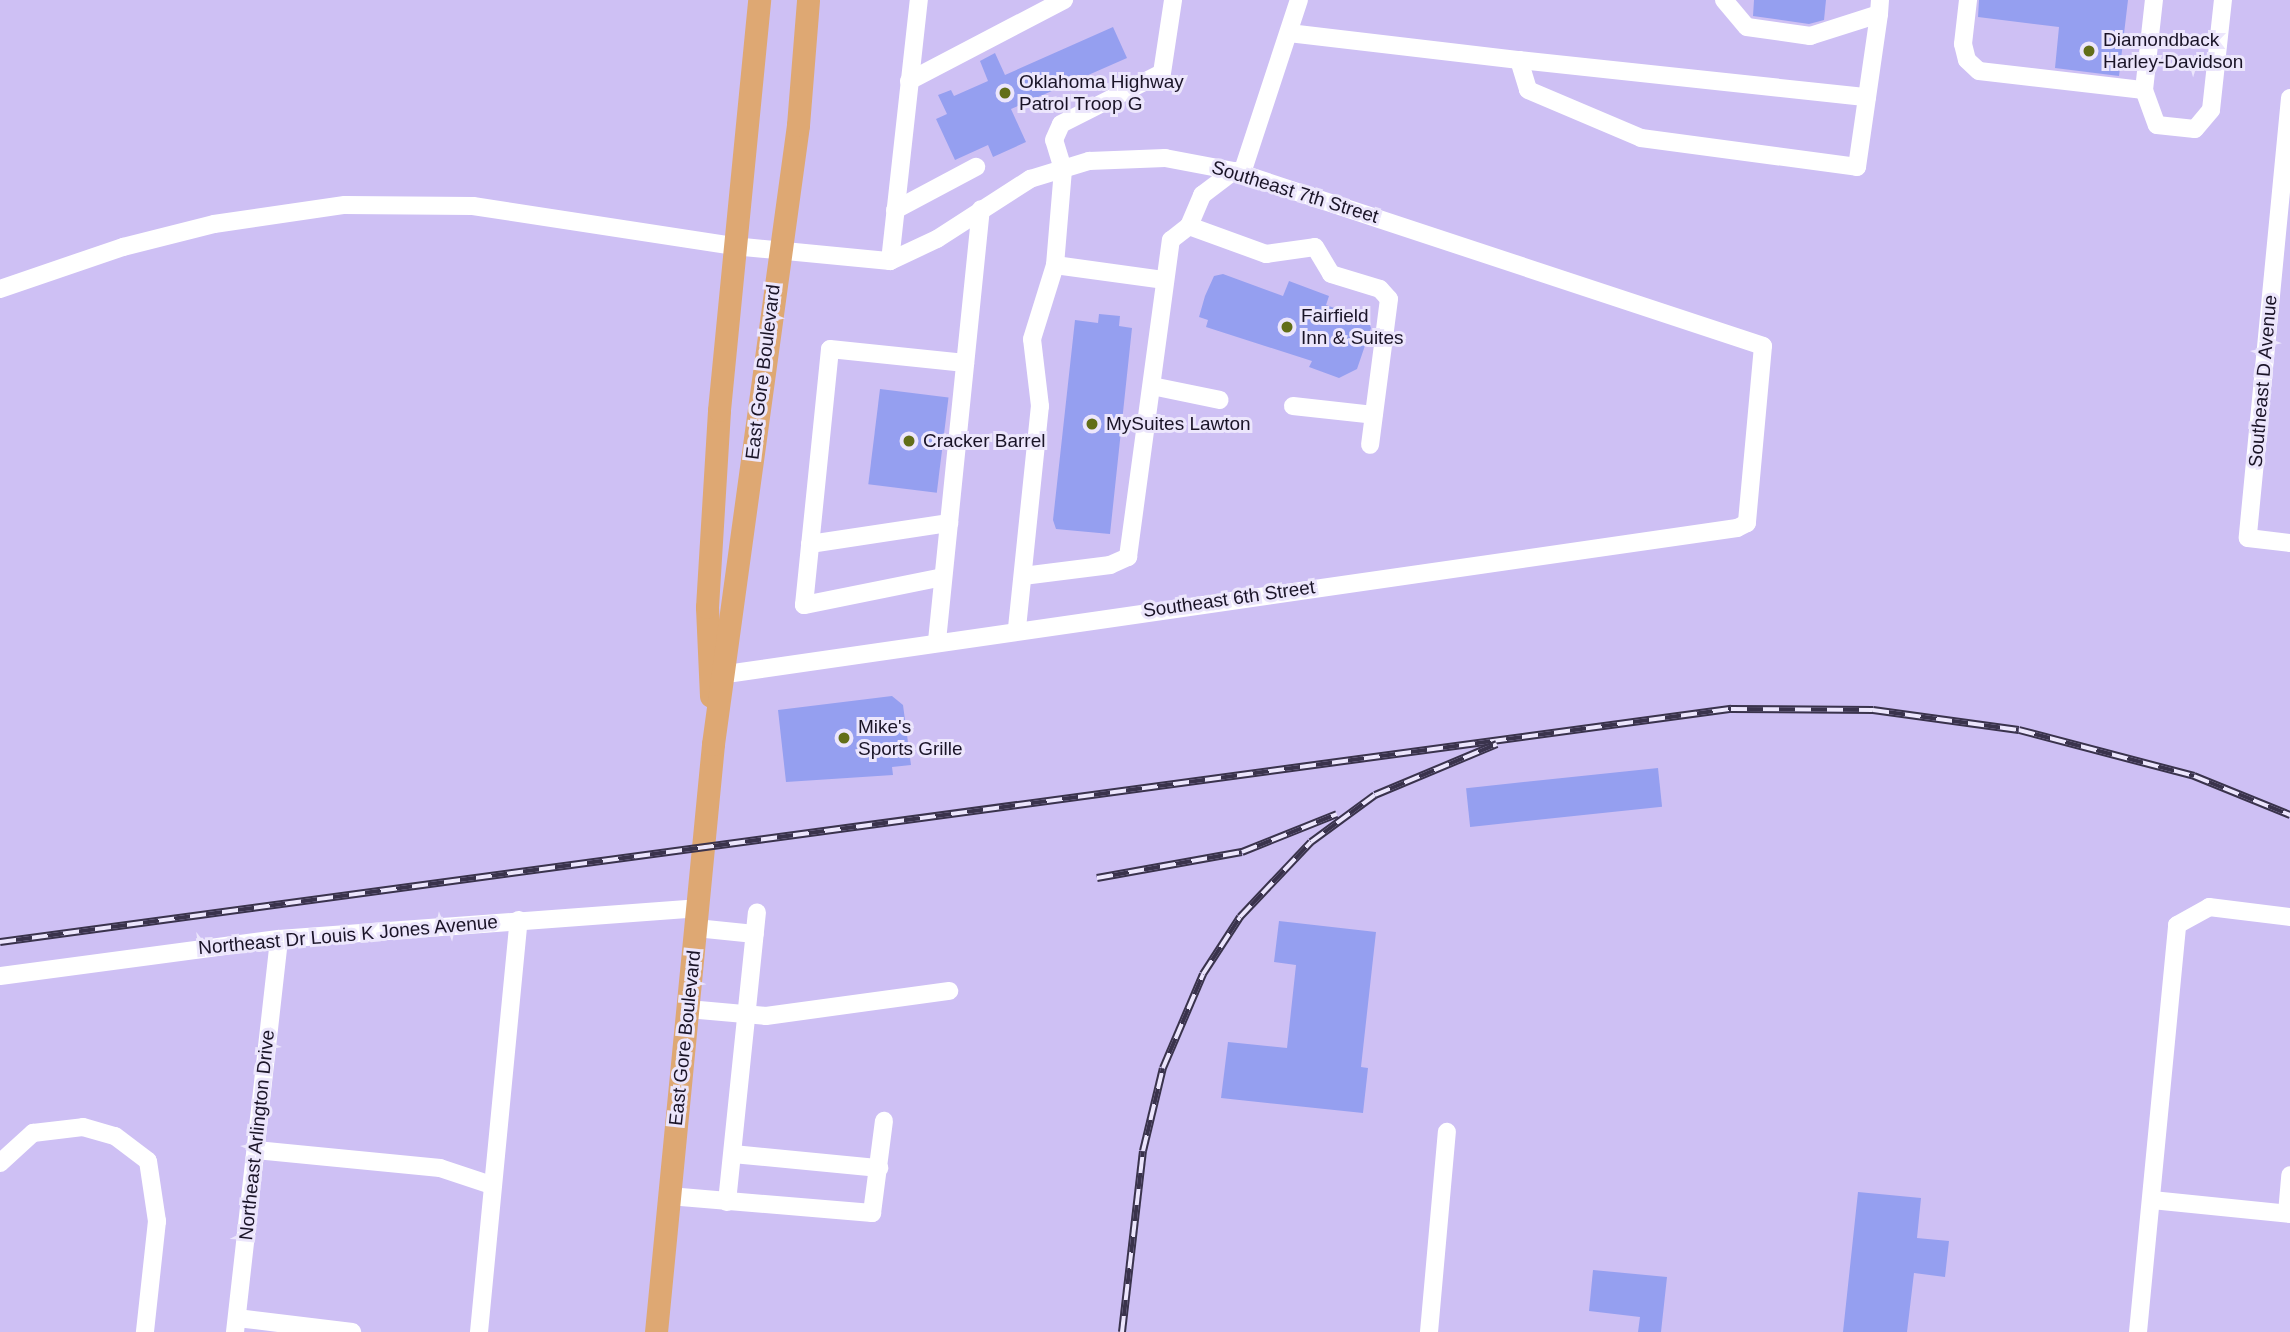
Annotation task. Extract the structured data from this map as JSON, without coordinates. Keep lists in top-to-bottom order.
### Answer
{
  "streets": {
    "main road": ["East Gore Boulevard"],
    "street": [
      "Southeast 7th Street",
      "Southeast D Avenue",
      "Southeast 6th Street",
      "Northeast Dr Louis K Jones Avenue",
      "Northeast Arlington Drive"
    ]
  },
  "crossings": [
    ["Southeast 7th Street", "Southeast 6th Street"],
    ["East Gore Boulevard", "Southeast 6th Street"],
    ["East Gore Boulevard", "Northeast Dr Louis K Jones Avenue"],
    ["Northeast Dr Louis K Jones Avenue", "Northeast Arlington Drive"]
  ],
  "places": [
    "Diamondback Harley-Davidson",
    "Oklahoma Highway Patrol Troop G",
    "Fairfield Inn & Suites",
    "MySuites Lawton",
    "Cracker Barrel",
    "Mike's Sports Grille"
  ]
}
